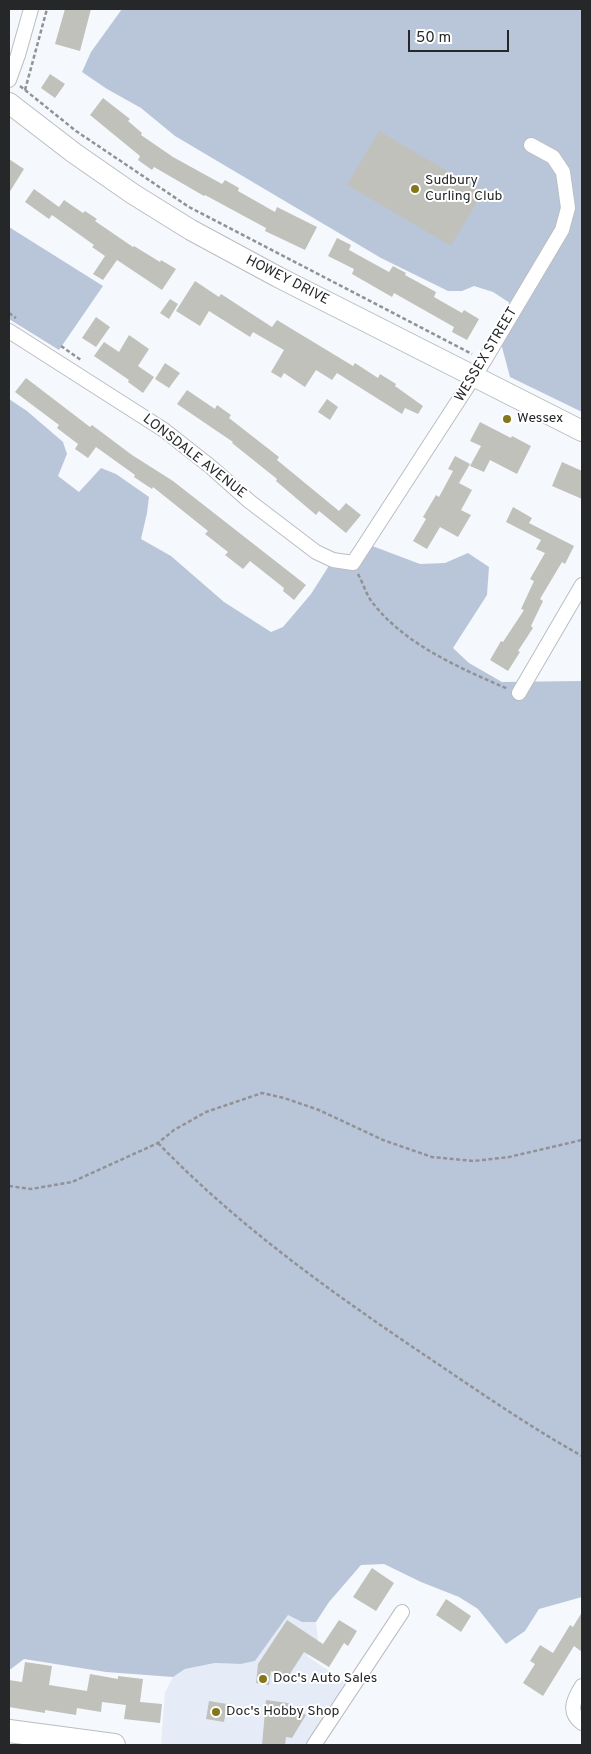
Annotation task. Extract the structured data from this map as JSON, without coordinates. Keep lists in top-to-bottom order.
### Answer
{
  "streets": {
    "main road": ["HOWEY DRIVE"],
    "street": ["WESSEX STREET", "LONSDALE AVENUE"]
  },
  "crossings": [
    ["HOWEY DRIVE", "WESSEX STREET"],
    ["WESSEX STREET", "LONSDALE AVENUE"]
  ],
  "places": [
    "Sudbury Curling Club",
    "Wessex",
    "Doc's Auto Sales",
    "Doc's Hobby Shop"
  ],
  "scale_bar": "50 m"
}
